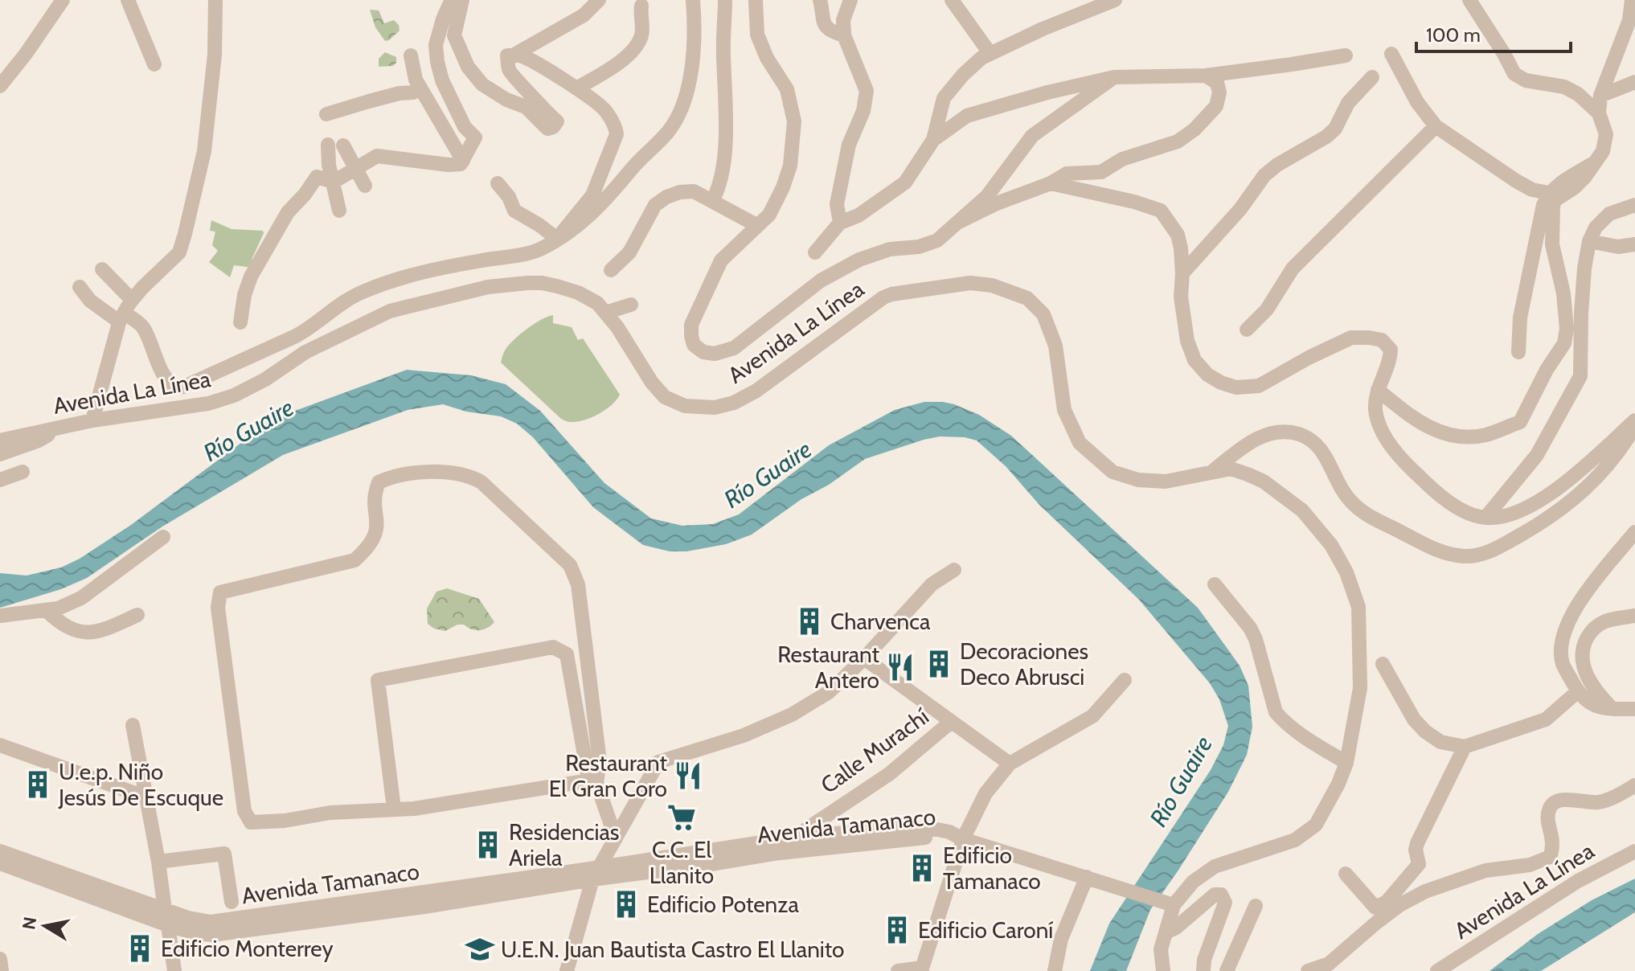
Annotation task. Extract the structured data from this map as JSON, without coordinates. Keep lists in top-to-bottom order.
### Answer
{
  "streets": {
    "street": ["Avenida La Línea", "Calle Murachí", "Avenida Tamanaco"]
  },
  "crossings": [
    ["Calle Murachí", "Avenida Tamanaco"]
  ],
  "water": ["Río Guaire"],
  "places": {
    "building": [
      "Charvenca",
      "Decoraciones Deco Abrusci",
      "U.e.p. Niño Jesús De Escuque",
      "Residencias Ariela",
      "Edificio Tamanaco",
      "Edificio Potenza",
      "Edificio Caroní",
      "Edificio Monterrey"
    ],
    "restaurant": ["Restaurant Antero", "Restaurant El Gran Coro"],
    "supermarket": ["C.C. El Llanito"],
    "school or university": ["U.E.N. Juan Bautista Castro El Llanito"]
  },
  "scale_bar": "100 m",
  "north": "left"
}
